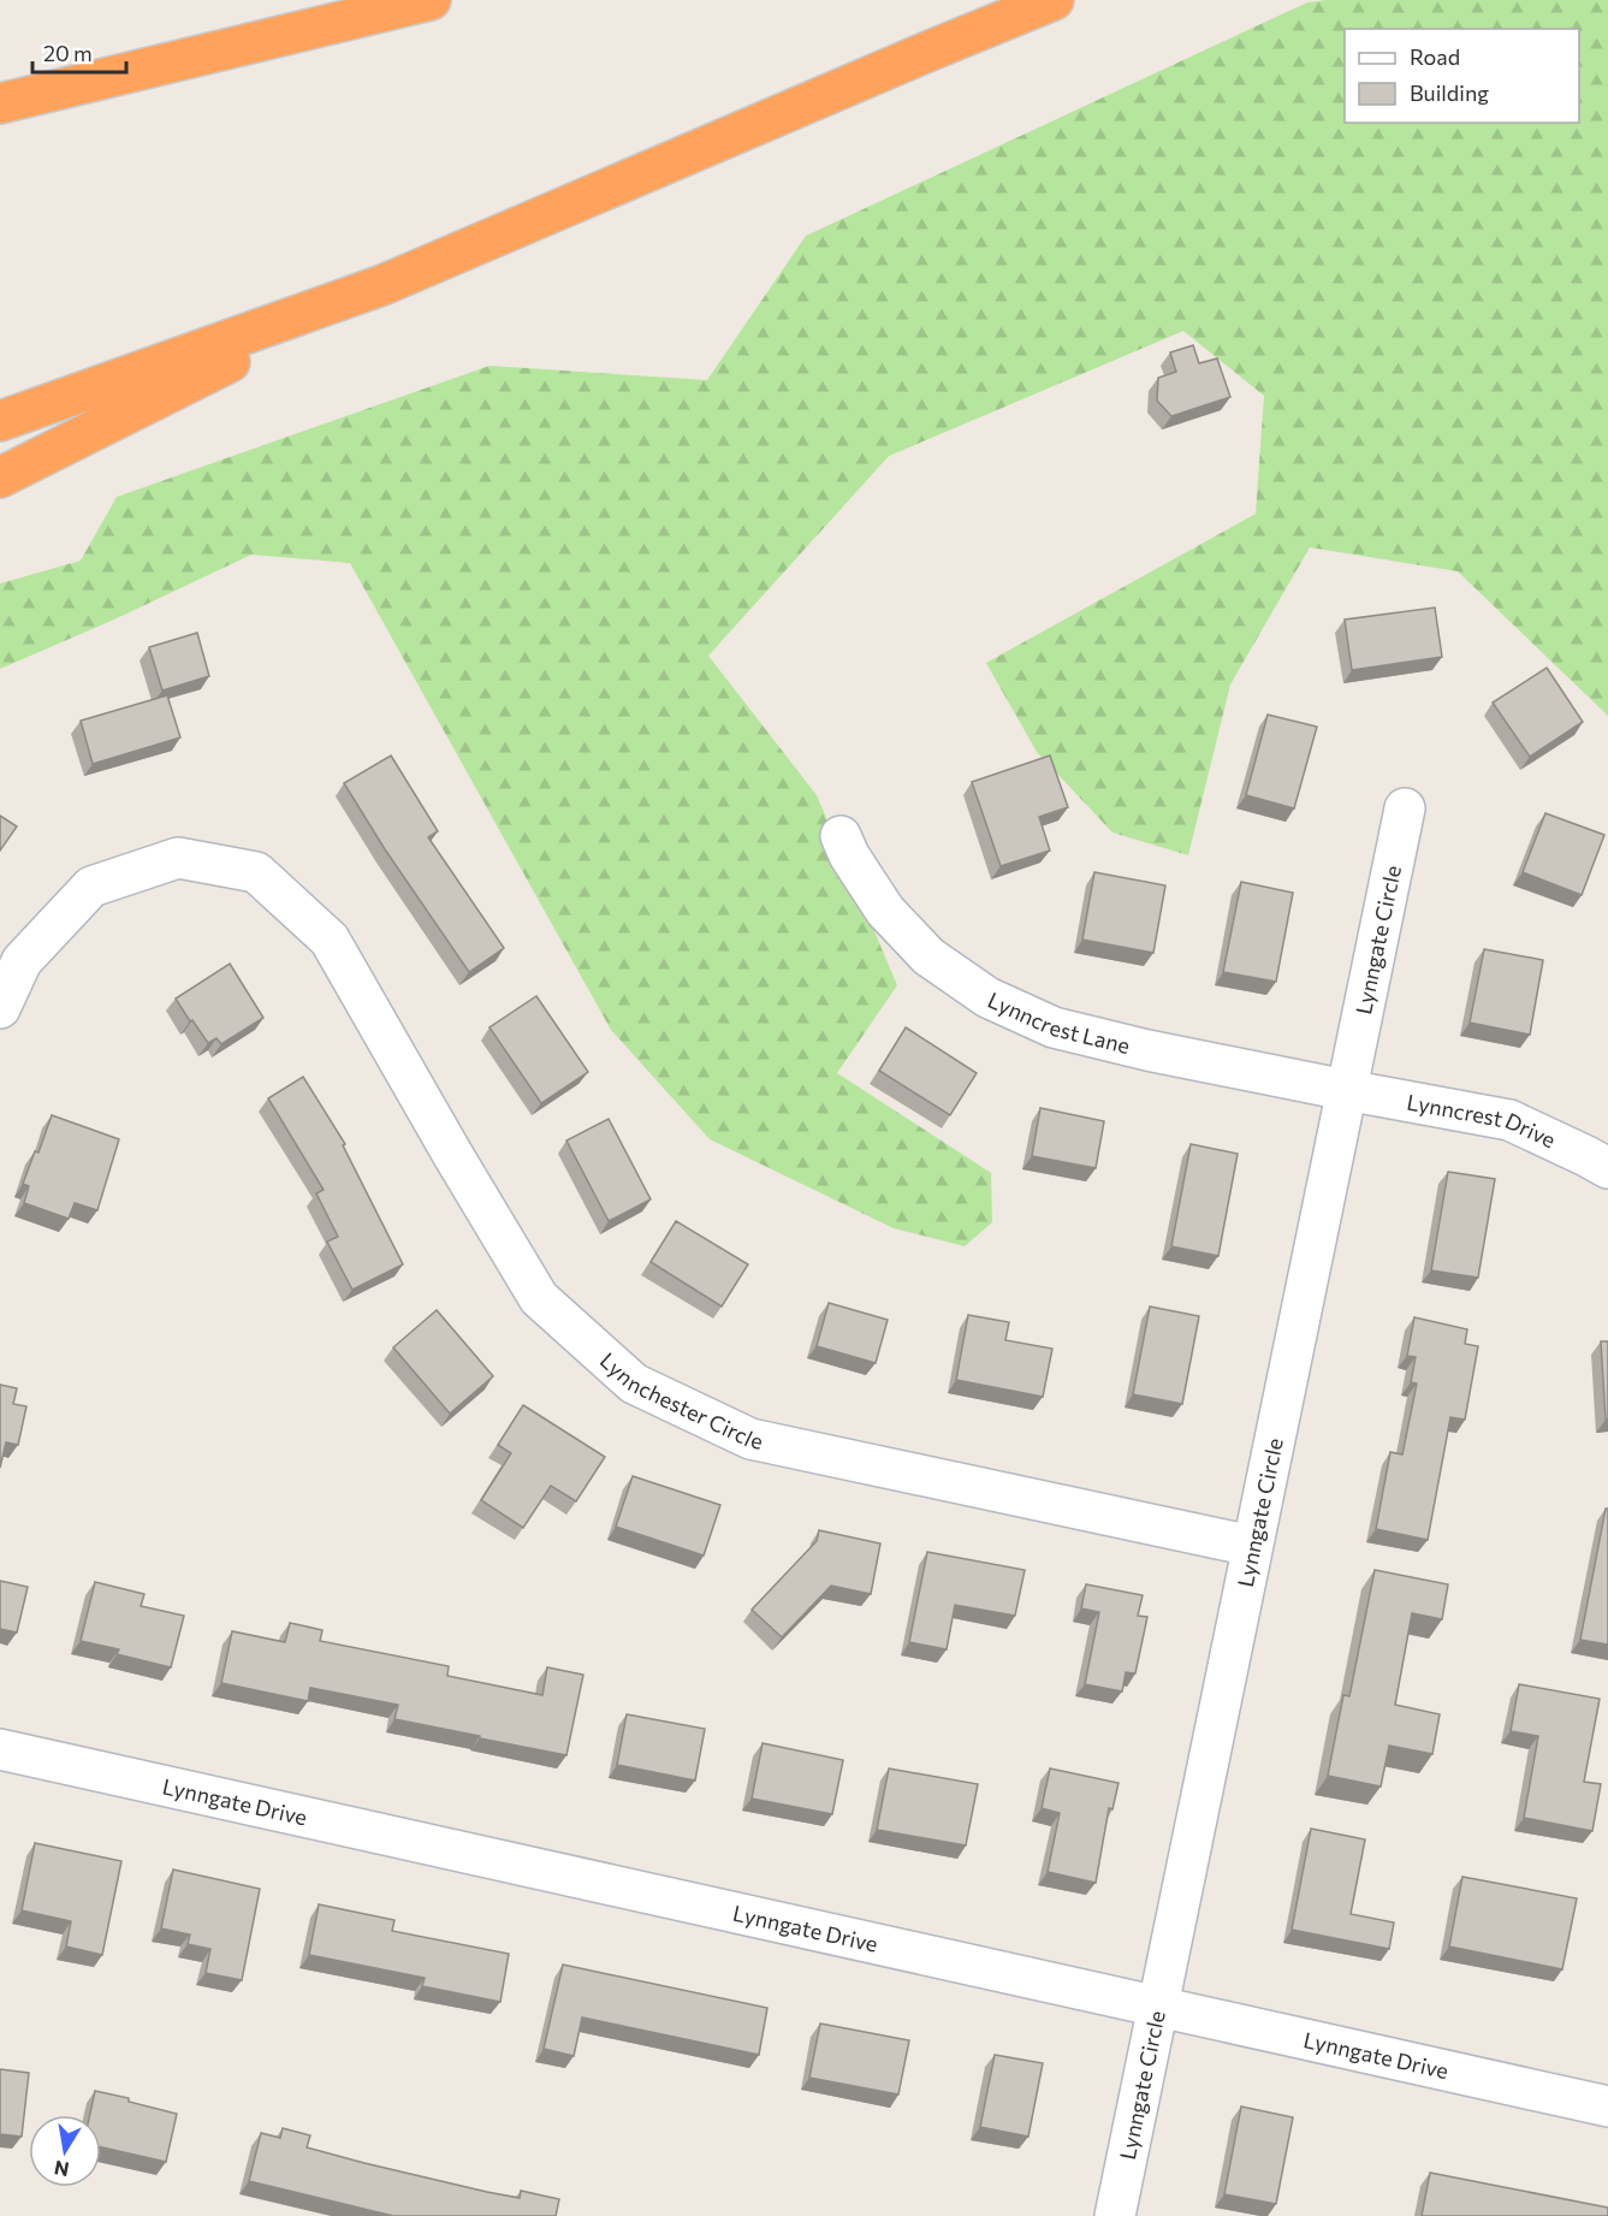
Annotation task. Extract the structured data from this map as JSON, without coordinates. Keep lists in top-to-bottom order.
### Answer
{
  "streets": {
    "street": [
      "Lynngate Circle",
      "Lynncrest Lane",
      "Lynncrest Drive",
      "Lynnchester Circle",
      "Lynngate Drive"
    ]
  },
  "crossings": [
    ["Lynngate Circle", "Lynncrest Lane"],
    ["Lynngate Circle", "Lynncrest Drive"],
    ["Lynngate Circle", "Lynnchester Circle"],
    ["Lynngate Circle", "Lynngate Drive"],
    ["Lynncrest Lane", "Lynncrest Drive"]
  ],
  "legend": ["Road", "Building"],
  "scale_bar": "20 m",
  "north": "bottom"
}
